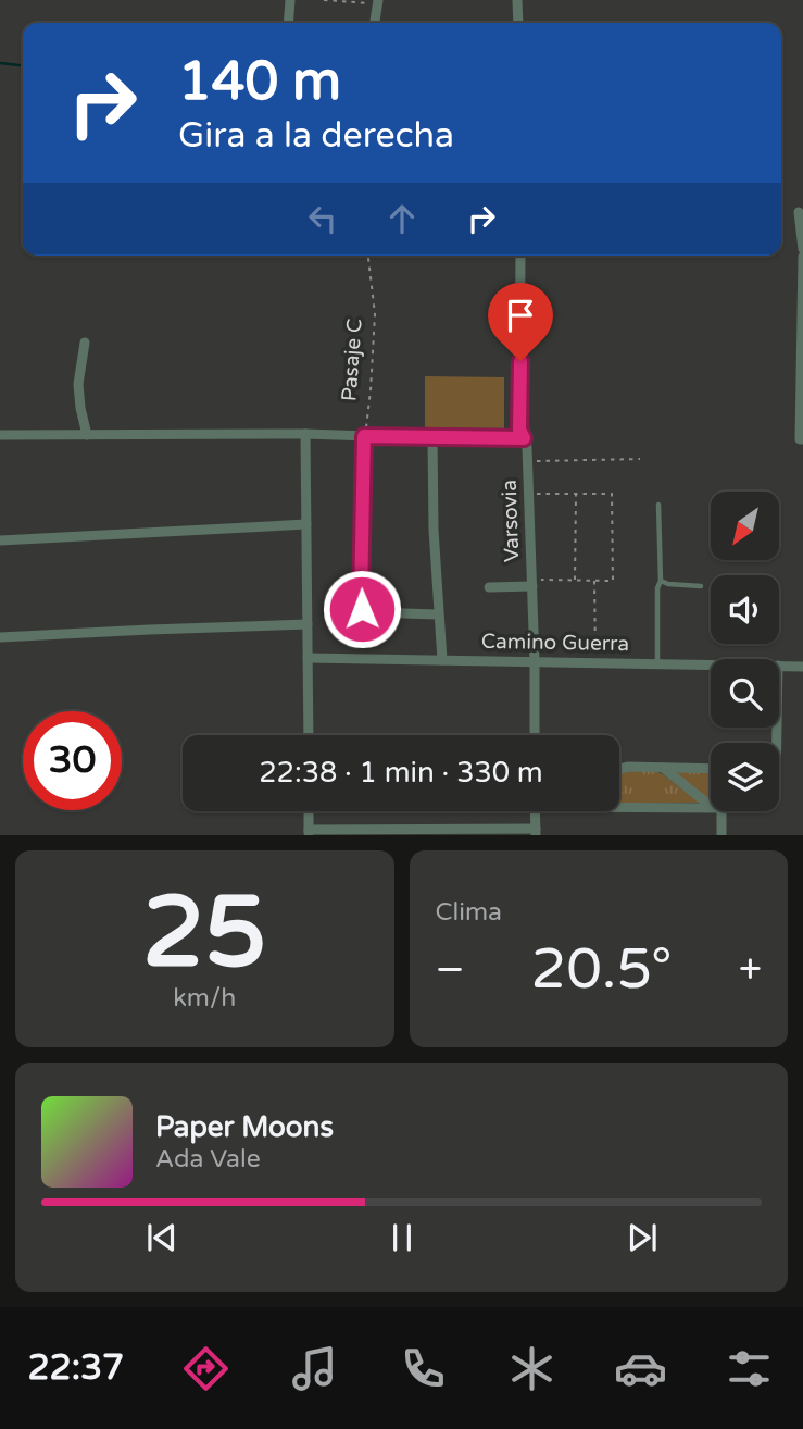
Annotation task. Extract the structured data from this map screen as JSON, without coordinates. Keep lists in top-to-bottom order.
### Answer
{
  "streets": {
    "street": ["Varsovia", "Camino Guerra"],
    "path": ["Pasaje C"]
  },
  "crossings": [
    ["Varsovia", "Camino Guerra"]
  ],
  "north": "bottom left",
  "page": {
    "turn": ["140 m", "Gira a la derecha"],
    "limit": "30",
    "trip": "22:38 · 1 min · 330 m",
    "tile": [
      ["25", "km/h"],
      "Clima"
    ],
    "heat": ["−", "20.5°", "+"],
    "song": ["Paper Moons", "Ada Vale"],
    "tabs": "22:37"
  }
}
